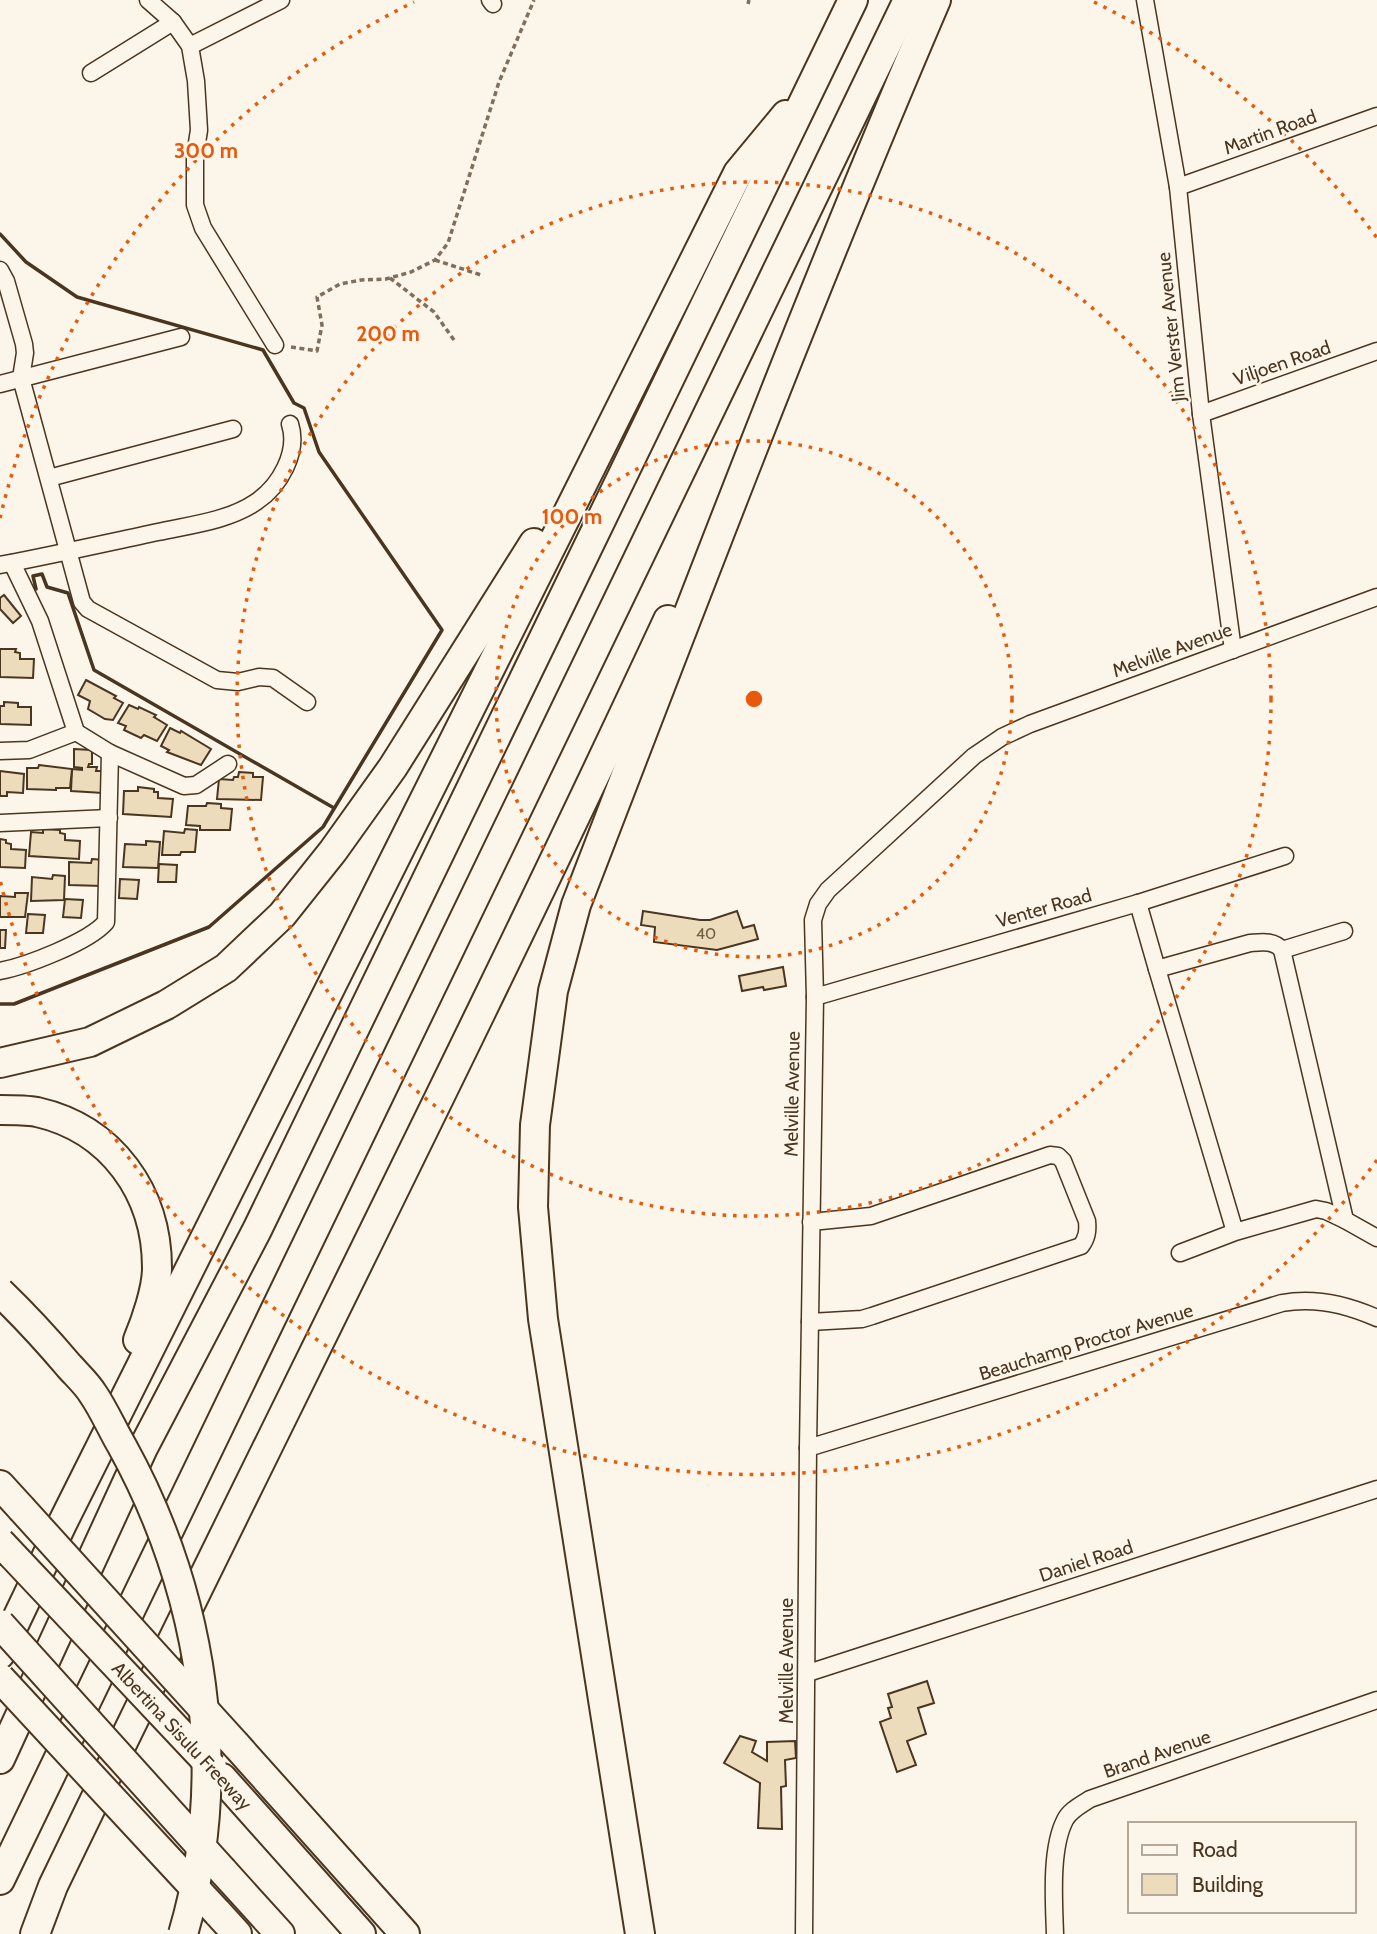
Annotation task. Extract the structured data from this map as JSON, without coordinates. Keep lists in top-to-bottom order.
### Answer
{
  "streets": {
    "highway": ["Albertina Sisulu Freeway"],
    "street": [
      "Martin Road",
      "Jim Verster Avenue",
      "Viljoen Road",
      "Melville Avenue",
      "Venter Road",
      "Beauchamp Proctor Avenue",
      "Daniel Road",
      "Brand Avenue"
    ]
  },
  "crossings": [
    ["Martin Road", "Jim Verster Avenue"],
    ["Jim Verster Avenue", "Viljoen Road"],
    ["Jim Verster Avenue", "Melville Avenue"],
    ["Melville Avenue", "Venter Road"],
    ["Melville Avenue", "Beauchamp Proctor Avenue"],
    ["Melville Avenue", "Daniel Road"]
  ],
  "house_numbers": ["40"],
  "legend": ["Road", "Building"],
  "rings": ["300 m", "200 m", "100 m"]
}
